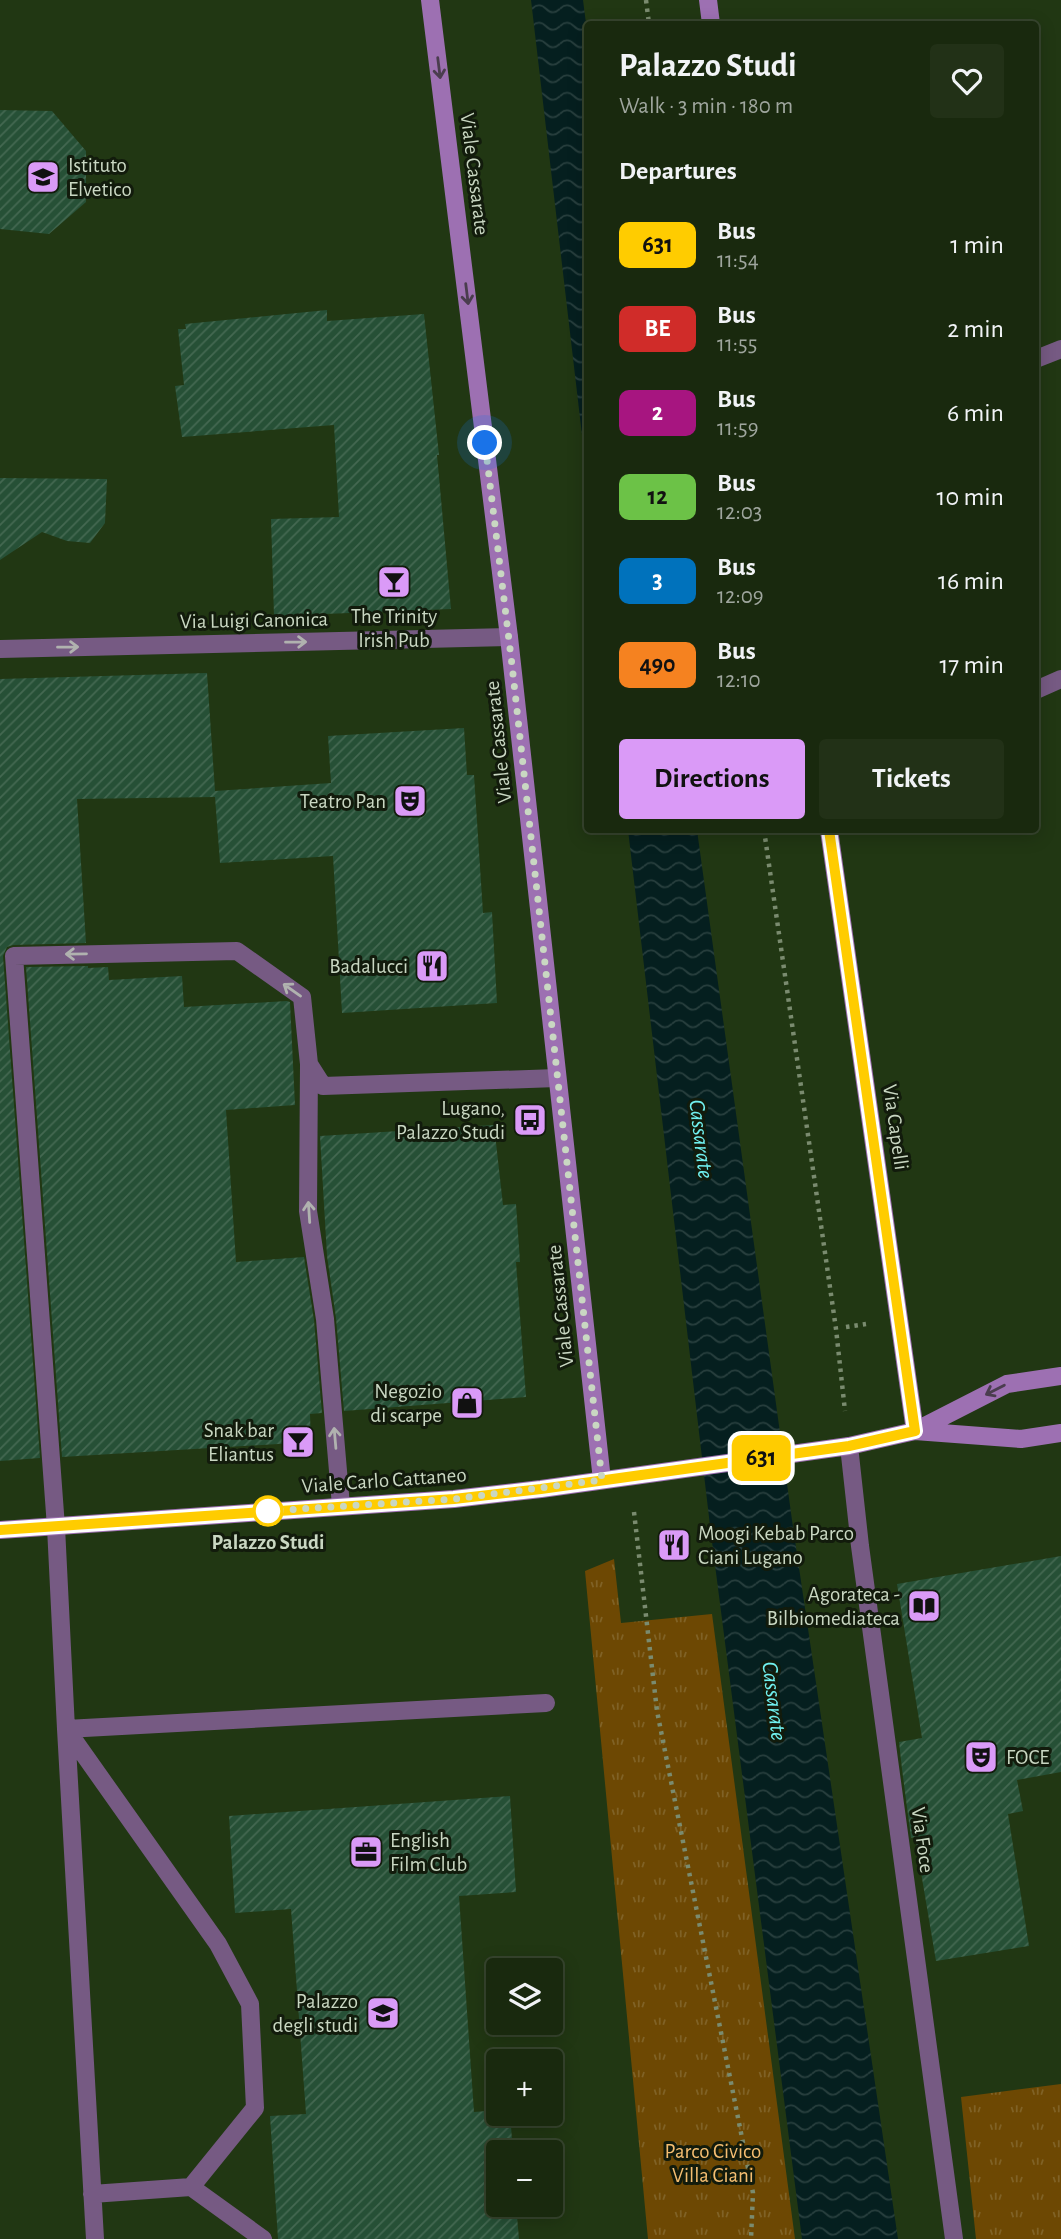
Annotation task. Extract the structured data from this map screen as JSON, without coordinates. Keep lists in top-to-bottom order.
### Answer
{
  "streets": {
    "main road": ["Viale Cassarate", "Via Capelli", "Viale Carlo Cattaneo"],
    "street": ["Via Luigi Canonica", "Via Foce"]
  },
  "crossings": [
    ["Viale Cassarate", "Via Luigi Canonica"],
    ["Viale Cassarate", "Viale Carlo Cattaneo"],
    ["Via Capelli", "Viale Carlo Cattaneo"],
    ["Viale Carlo Cattaneo", "Via Foce"]
  ],
  "one_way": ["Viale Cassarate", "Via Luigi Canonica"],
  "water": ["Cassarate"],
  "parks": ["Parco Civico Villa Ciani"],
  "places": {
    "school or university": ["Istituto Elvetico", "Palazzo degli studi"],
    "bar": ["The Trinity Irish Pub", "Snak bar Eliantus"],
    "theatre": ["Teatro Pan", "FOCE"],
    "restaurant": ["Badalucci", "Moogi Kebab Parco Ciani Lugano"],
    "bus stop": ["Lugano, Palazzo Studi"],
    "shop": ["Negozio di scarpe"],
    "other": ["Palazzo Studi"],
    "library": ["Agorateca - Bilbiomediateca"],
    "office": ["English Film Club"]
  },
  "lines": ["bus line 631"],
  "page": {
    "on_map": "631",
    "heading": [
      ["Palazzo Studi", "Walk · 3 min · 180 m"],
      "Departures"
    ],
    "list": [
      {
        "mark": "631",
        "name": "Bus",
        "note": "11:54",
        "value": "1 min"
      },
      {
        "mark": "BE",
        "name": "Bus",
        "note": "11:55",
        "value": "2 min"
      },
      {
        "mark": "2",
        "name": "Bus",
        "note": "11:59",
        "value": "6 min"
      },
      {
        "mark": "12",
        "name": "Bus",
        "note": "12:03",
        "value": "10 min"
      },
      {
        "mark": "3",
        "name": "Bus",
        "note": "12:09",
        "value": "16 min"
      },
      {
        "mark": "490",
        "name": "Bus",
        "note": "12:10",
        "value": "17 min"
      }
    ],
    "buttons": ["Directions", "Tickets"],
    "map_buttons": ["+", "−"]
  }
}
